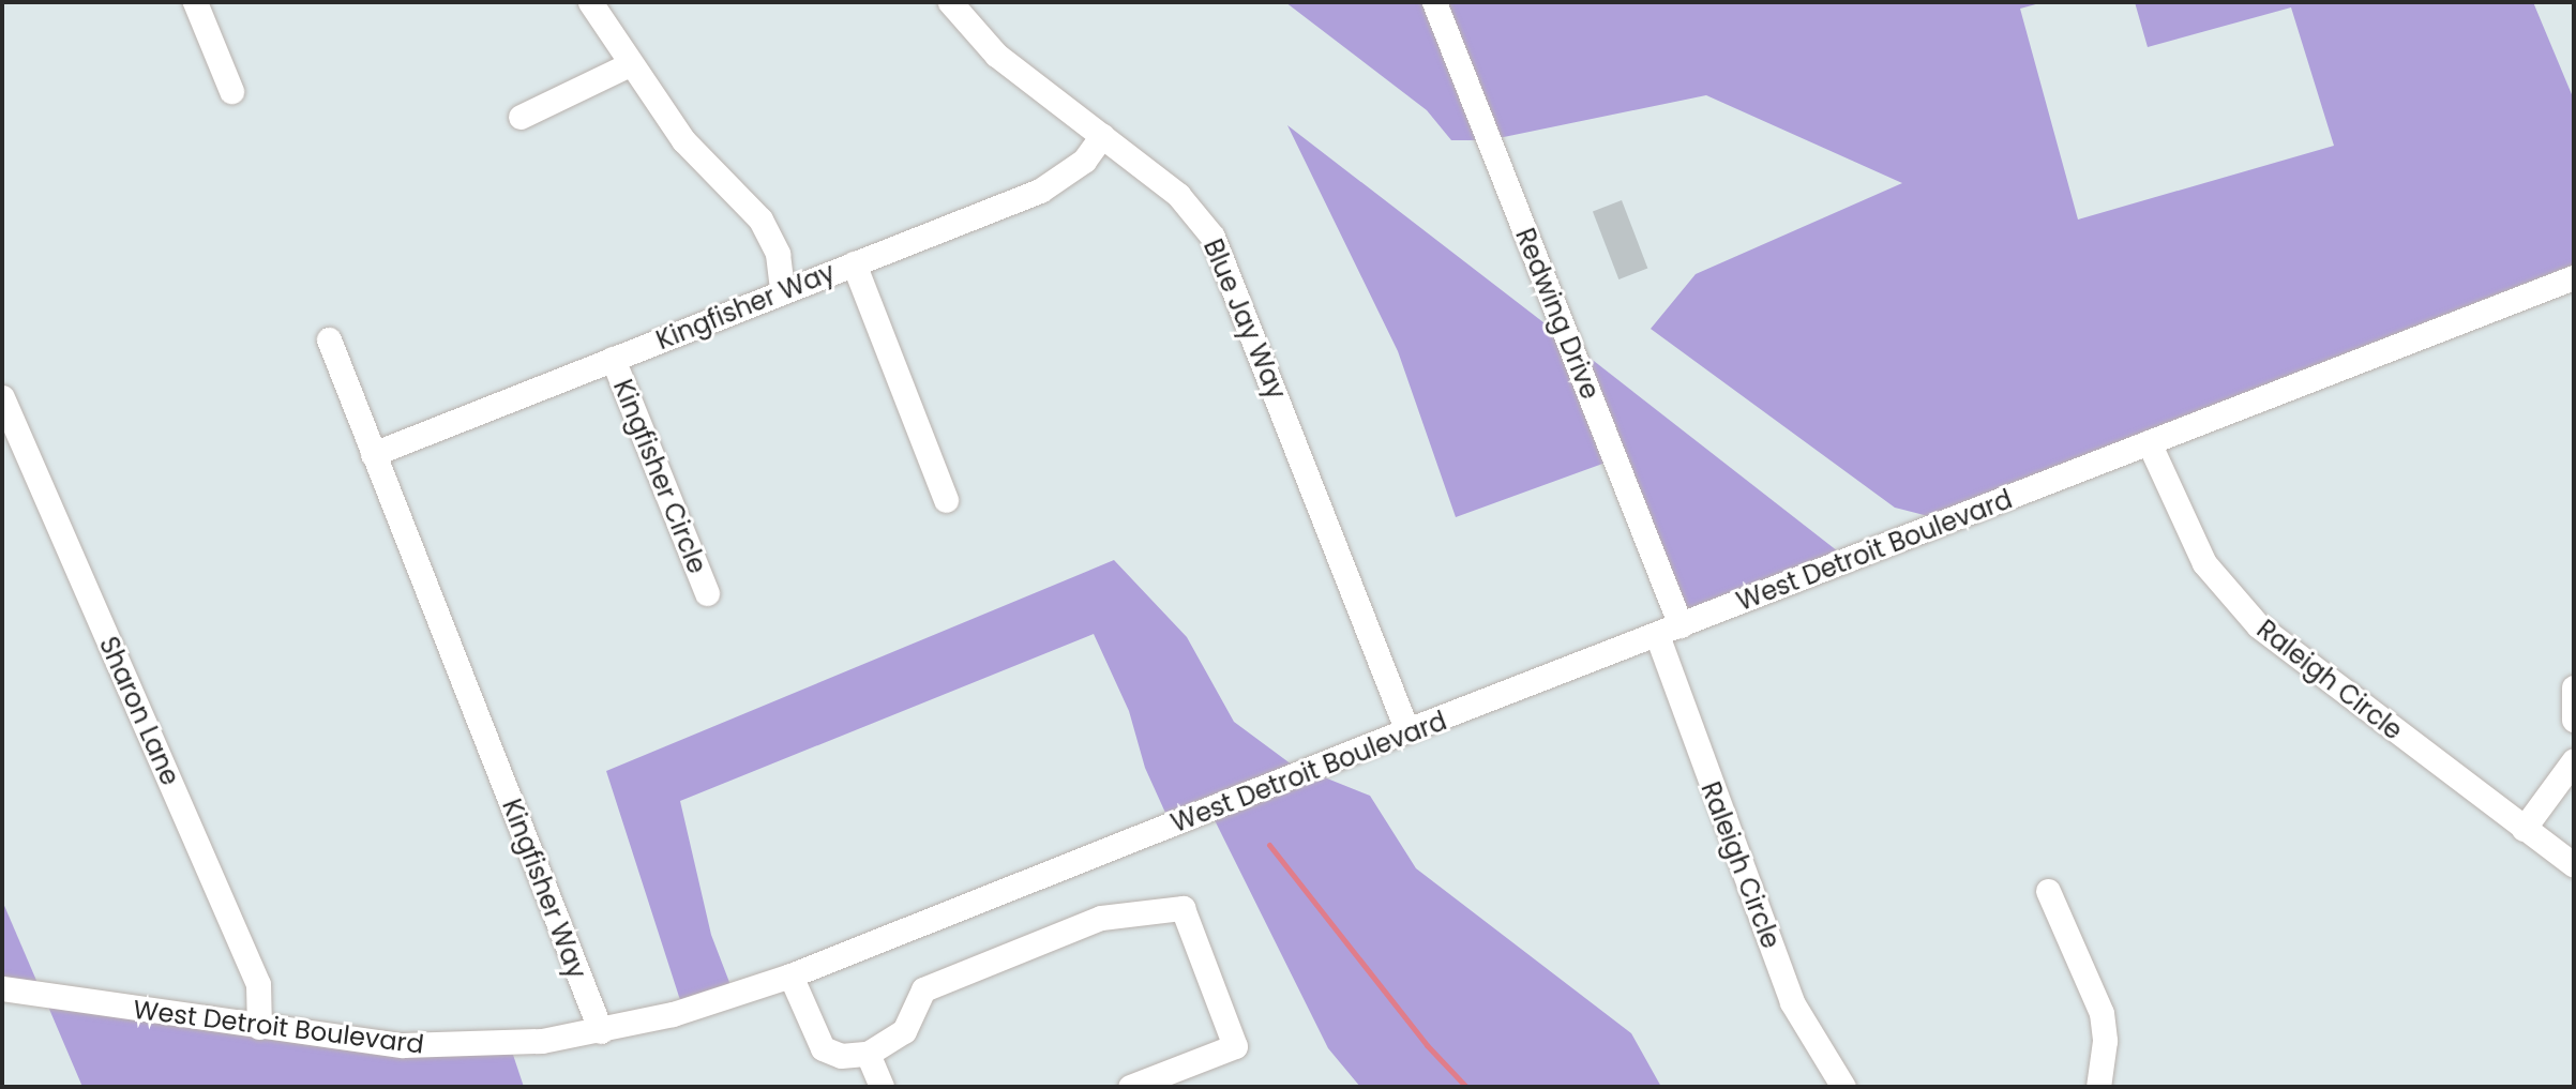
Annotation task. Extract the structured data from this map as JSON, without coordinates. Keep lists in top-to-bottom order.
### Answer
{
  "streets": {
    "street": [
      "Kingfisher Way",
      "Redwing Drive",
      "Blue Jay Way",
      "Kingfisher Circle",
      "West Detroit Boulevard",
      "Raleigh Circle",
      "Sharon Lane"
    ]
  },
  "crossings": [
    ["Kingfisher Way", "Blue Jay Way"],
    ["Kingfisher Way", "Kingfisher Circle"],
    ["Kingfisher Way", "West Detroit Boulevard"],
    ["Redwing Drive", "West Detroit Boulevard"],
    ["Blue Jay Way", "West Detroit Boulevard"],
    ["West Detroit Boulevard", "Raleigh Circle"],
    ["West Detroit Boulevard", "Sharon Lane"]
  ]
}
